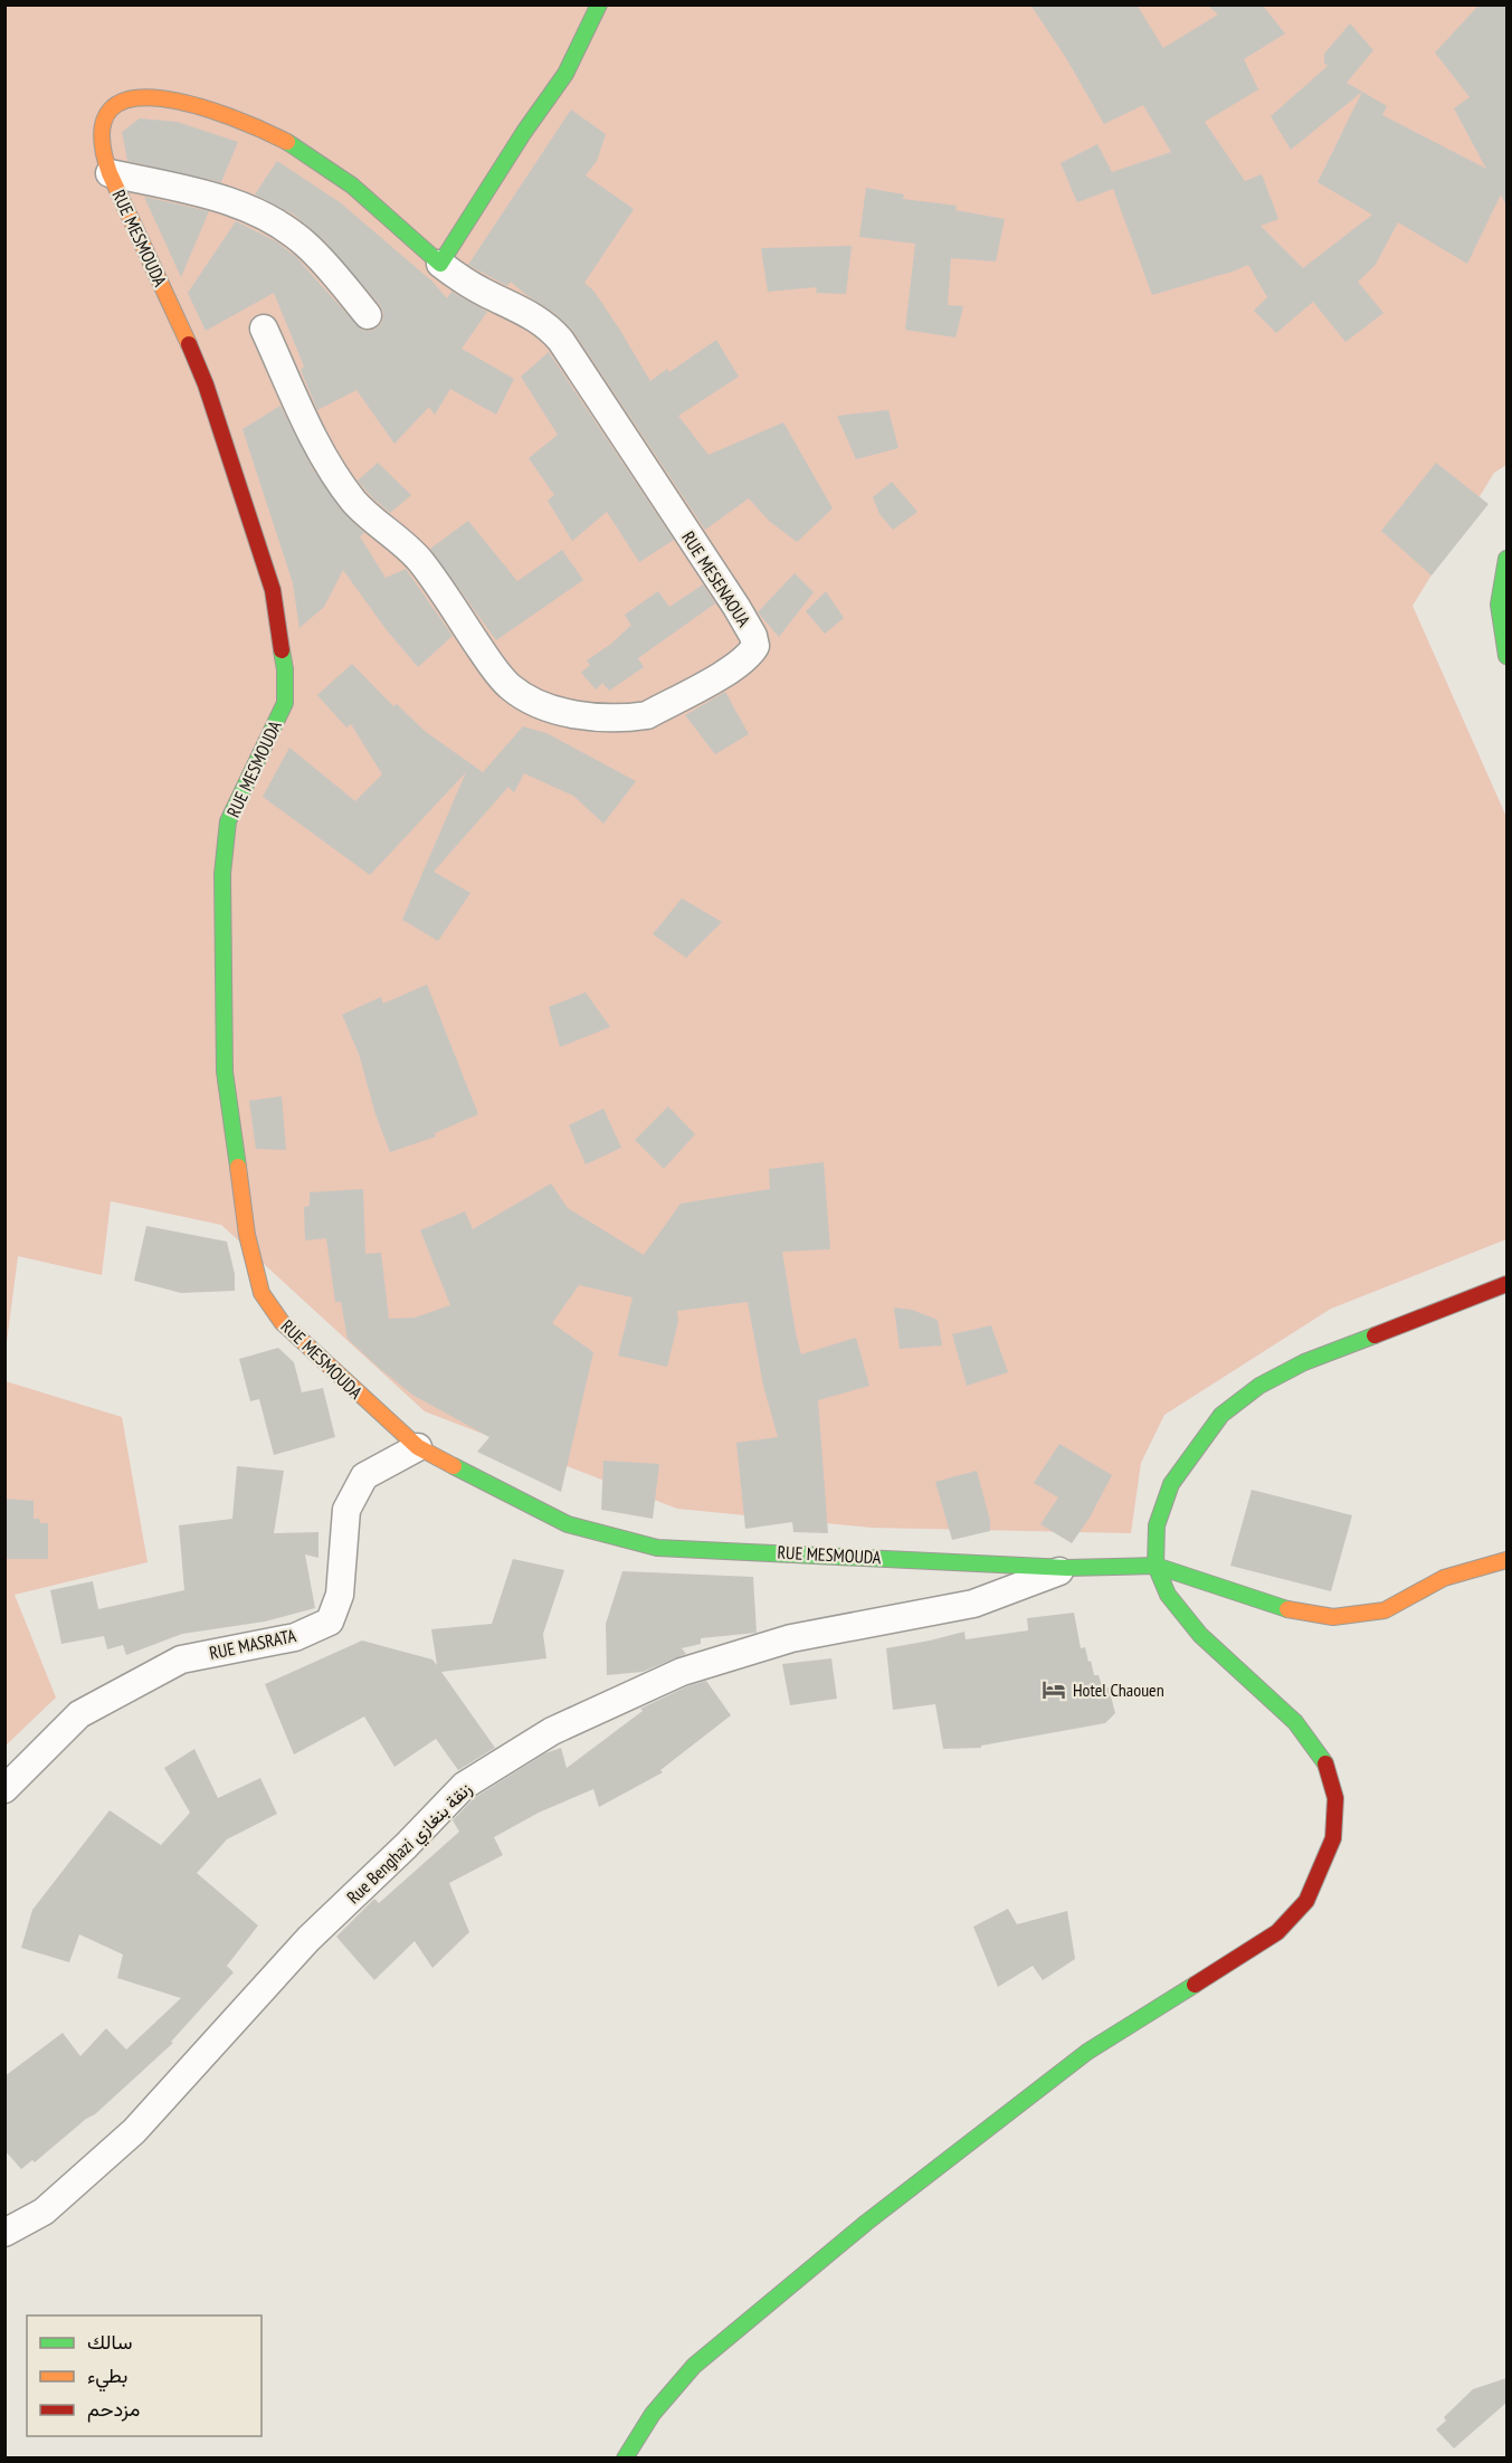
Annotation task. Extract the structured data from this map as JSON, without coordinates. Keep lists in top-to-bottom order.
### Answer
{
  "streets": {
    "street": [
      "RUE MESMOUDA",
      "RUE MESENAOUA",
      "RUE MASRATA",
      "Rue Benghazi زنقة بنغازي"
    ]
  },
  "crossings": [
    ["RUE MESMOUDA", "RUE MESENAOUA"],
    ["RUE MESMOUDA", "RUE MASRATA"],
    ["RUE MESMOUDA", "Rue Benghazi زنقة بنغازي"]
  ],
  "places": {
    "hotel": ["Hotel Chaouen"]
  },
  "legend": ["سالك", "بطيء", "مزدحم"]
}
